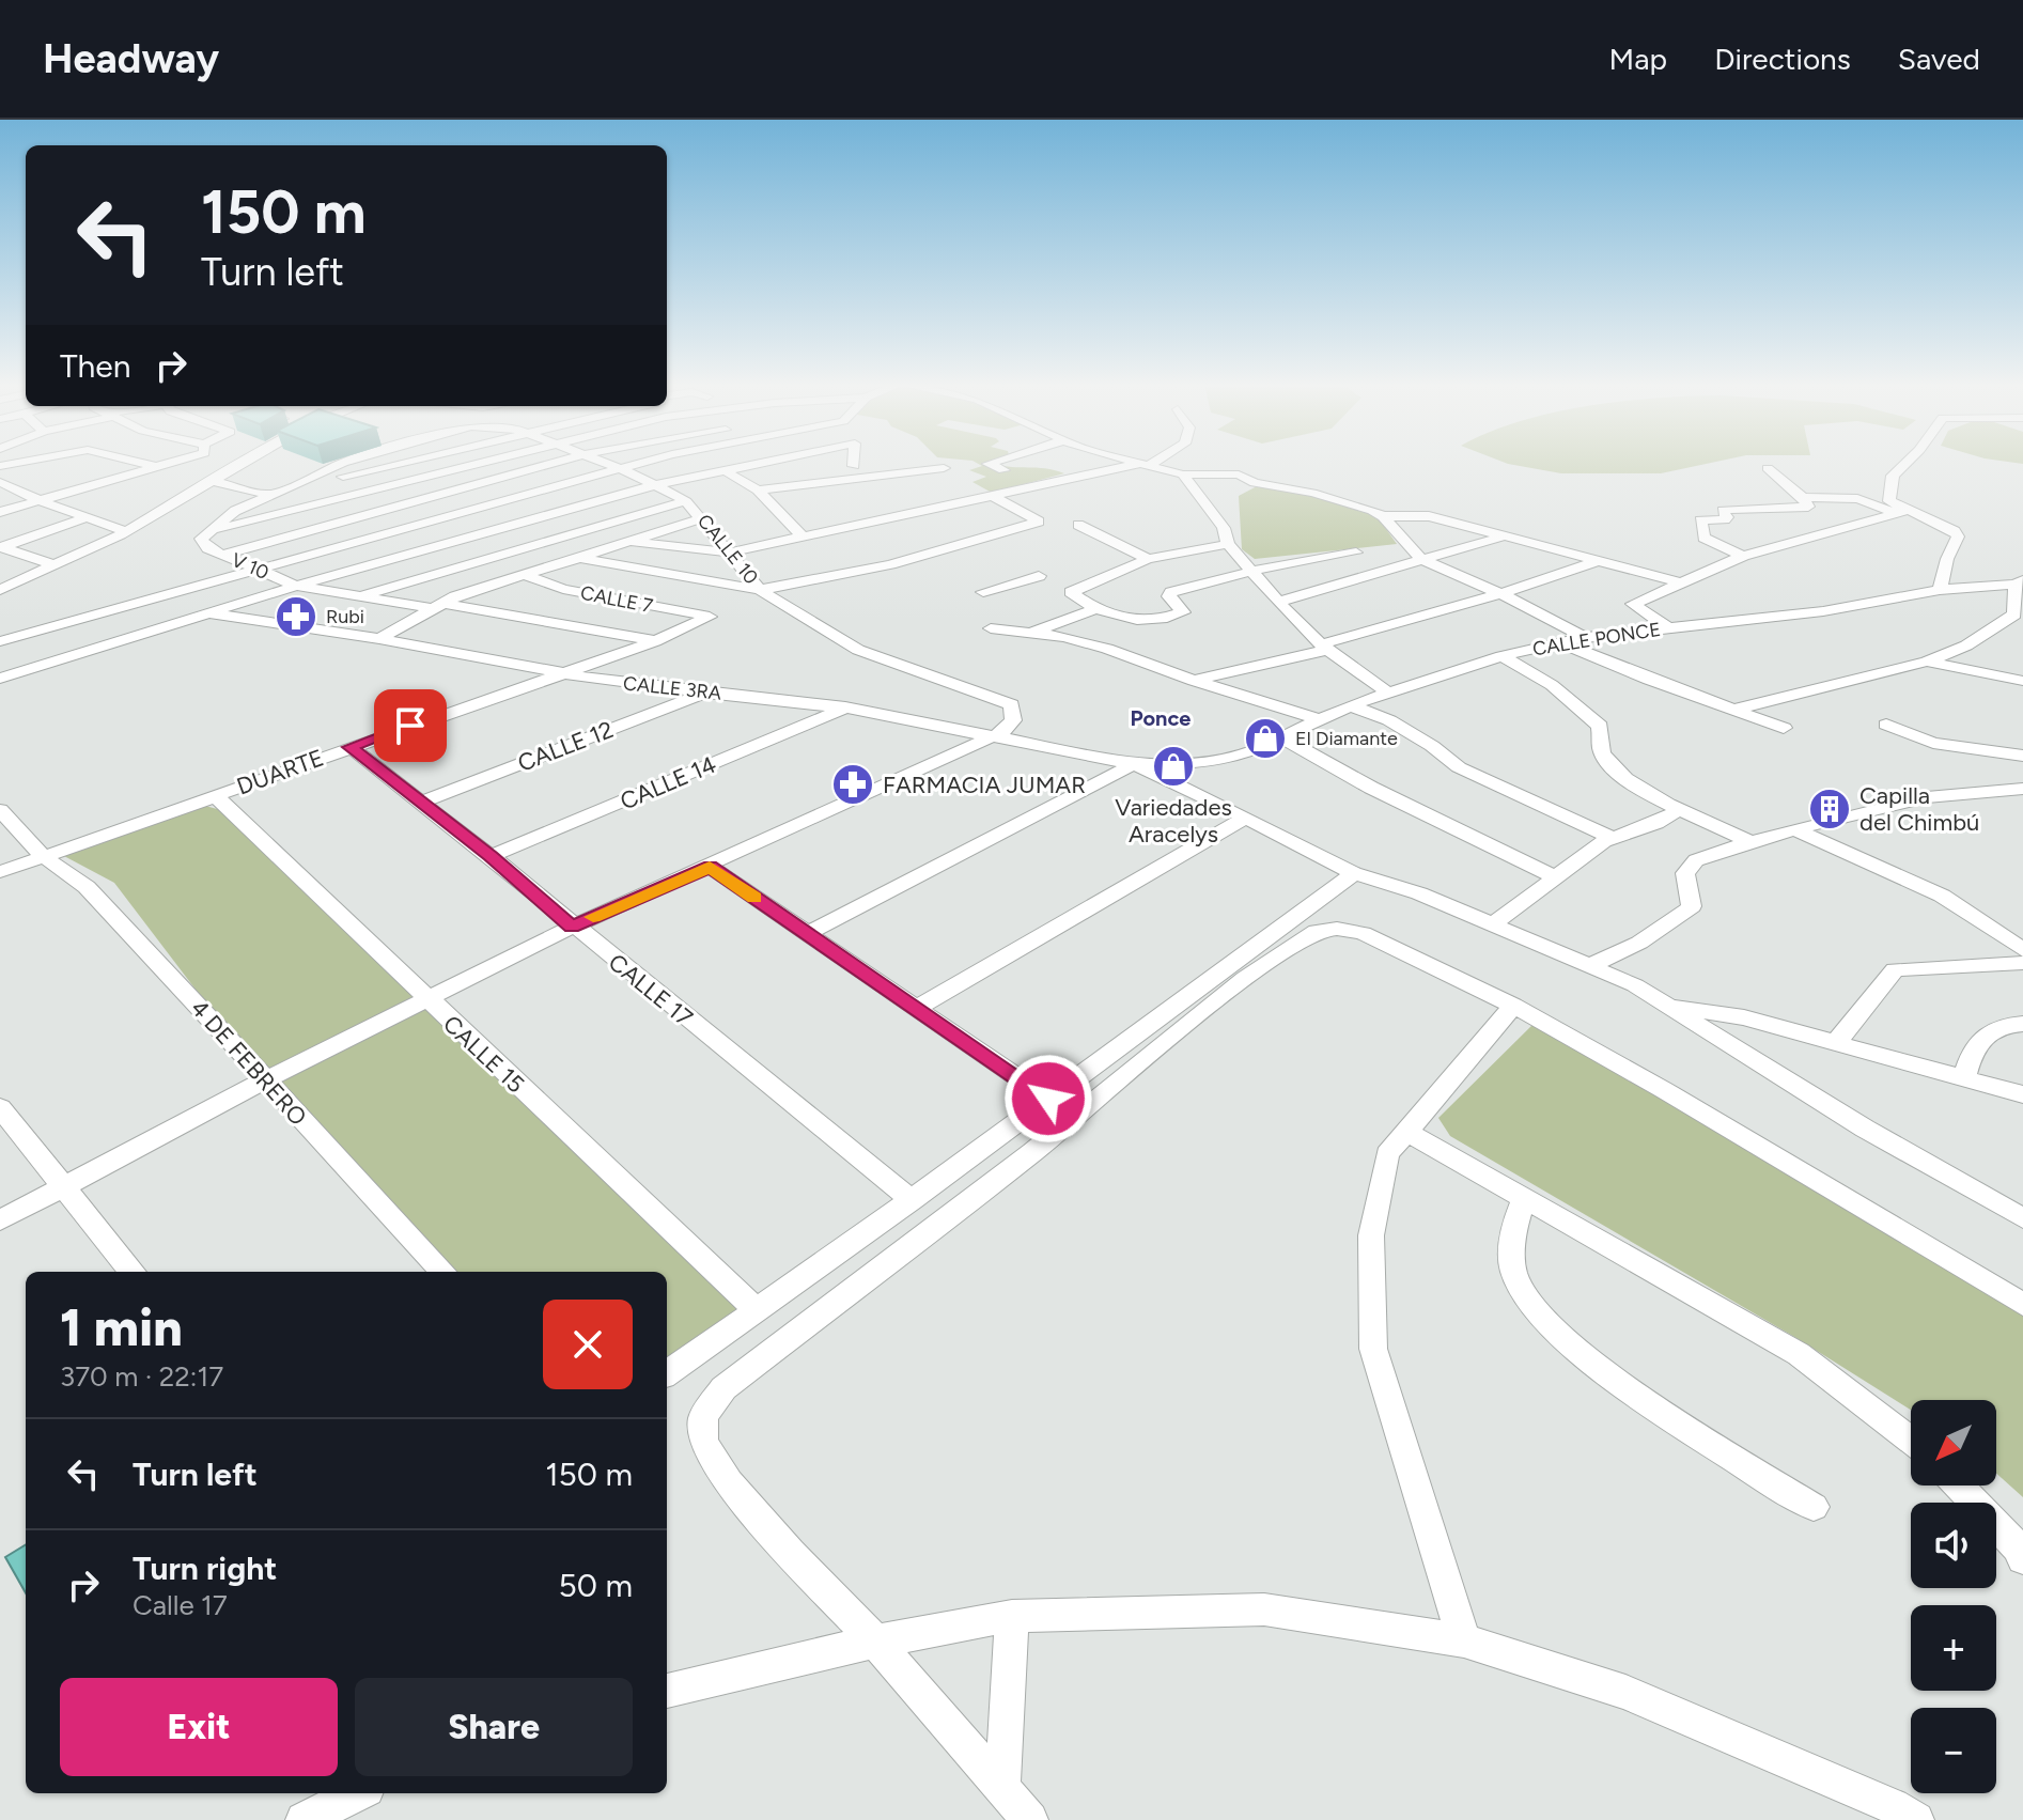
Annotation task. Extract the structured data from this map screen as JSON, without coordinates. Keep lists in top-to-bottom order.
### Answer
{
  "streets": {
    "street": [
      "CALLE 10",
      "V 10",
      "CALLE 7",
      "CALLE PONCE",
      "CALLE 3RA",
      "CALLE 12",
      "DUARTE",
      "CALLE 14",
      "CALLE 17",
      "CALLE 15",
      "4 DE FEBRERO"
    ]
  },
  "crossings": [
    ["V 10", "DUARTE"],
    ["CALLE 7", "DUARTE"],
    ["CALLE PONCE", "CALLE 3RA"],
    ["CALLE 3RA", "CALLE 12"],
    ["CALLE 3RA", "DUARTE"],
    ["CALLE 3RA", "CALLE 14"],
    ["CALLE 12", "CALLE 17"],
    ["DUARTE", "CALLE 17"],
    ["DUARTE", "CALLE 15"],
    ["DUARTE", "4 DE FEBRERO"],
    ["CALLE 14", "CALLE 17"]
  ],
  "districts": ["Ponce"],
  "places": {
    "pharmacy": ["Rubi", "FARMACIA JUMAR"],
    "shop": ["El Diamante", "Variedades Aracelys"],
    "building": ["Capilla del Chimbú"]
  },
  "north": "bottom left",
  "page": {
    "header": "Headway",
    "nav": ["Map", "Directions", "Saved"],
    "turn": ["150 m", "Turn left"],
    "then": "Then",
    "heading": ["1 min", "370 m · 22:17"],
    "map_buttons": ["+", "−"],
    "list": [
      {
        "name": "Turn left",
        "value": "150 m"
      },
      {
        "name": "Turn right",
        "note": "Calle 17",
        "value": "50 m"
      }
    ],
    "buttons": ["Exit", "Share"]
  }
}
